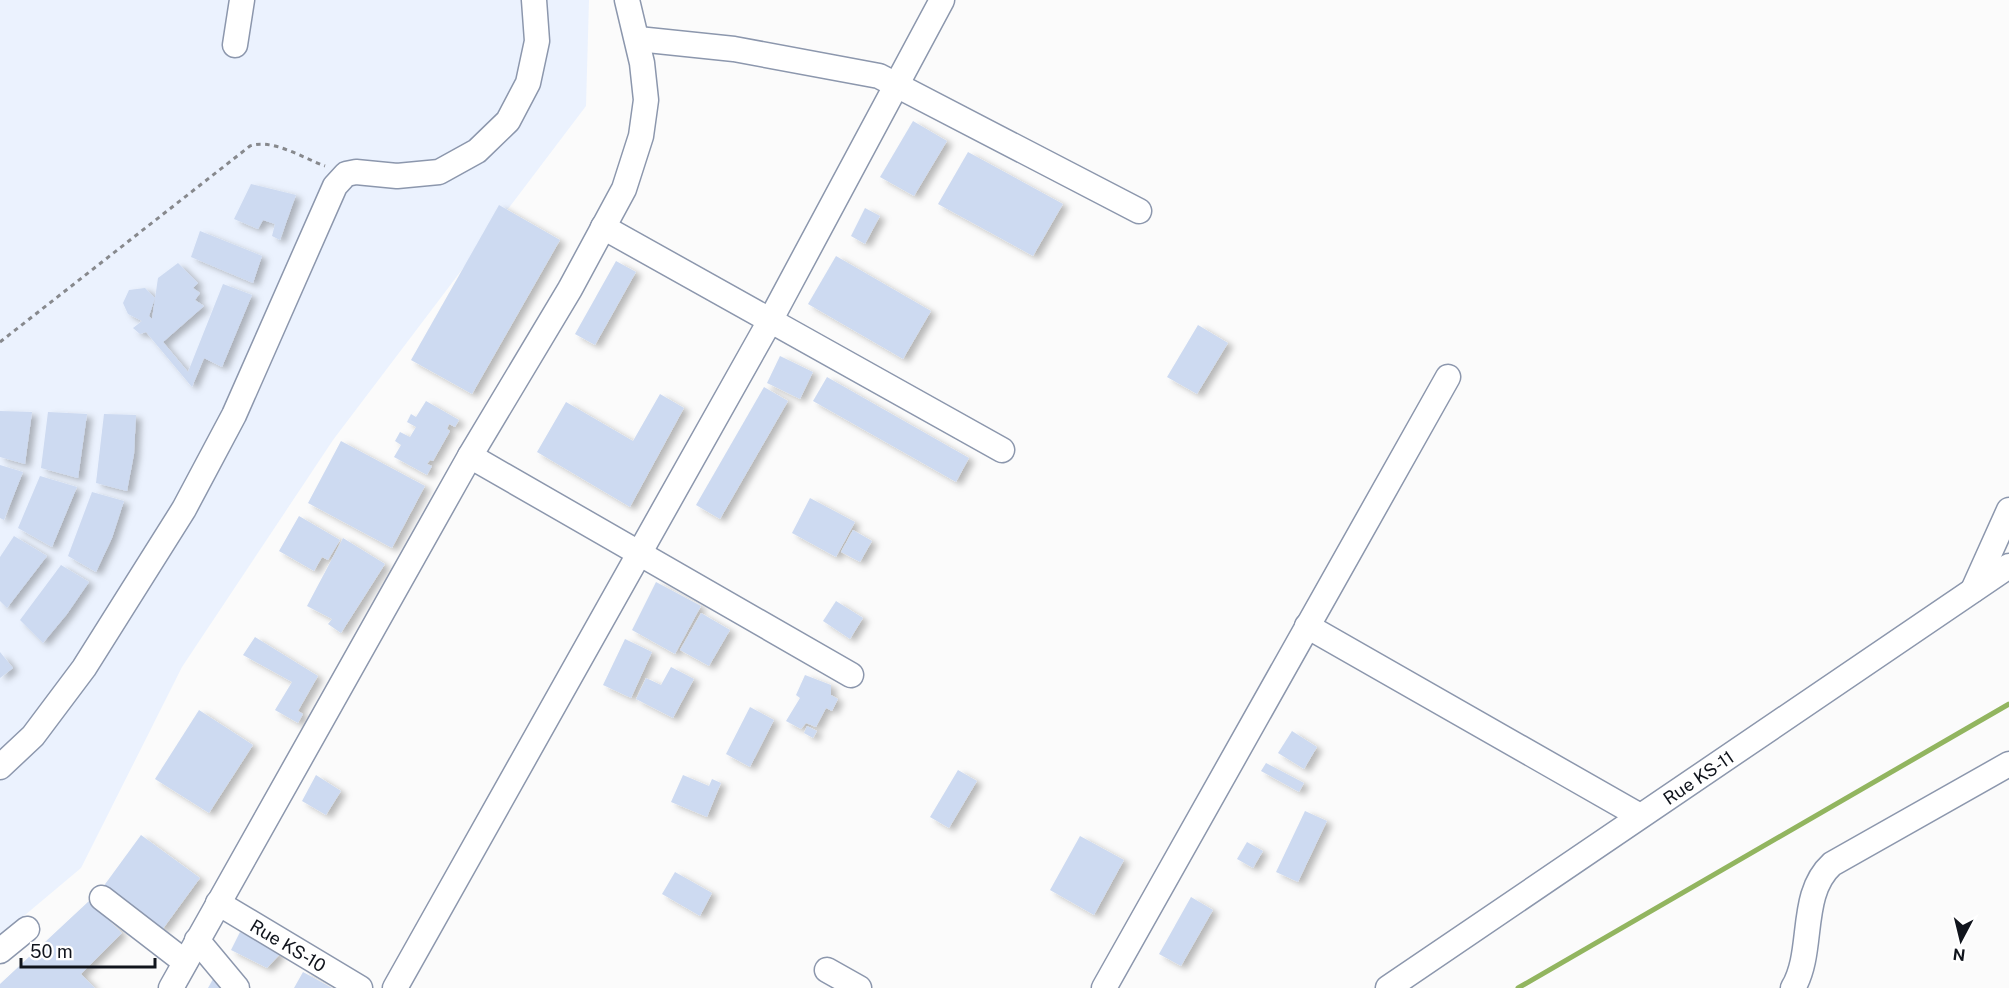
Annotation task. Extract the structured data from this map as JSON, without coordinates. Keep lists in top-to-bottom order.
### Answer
{
  "streets": {
    "street": ["Rue KS-11", "Rue KS-10"]
  },
  "scale_bar": "50 m",
  "north": "bottom"
}
